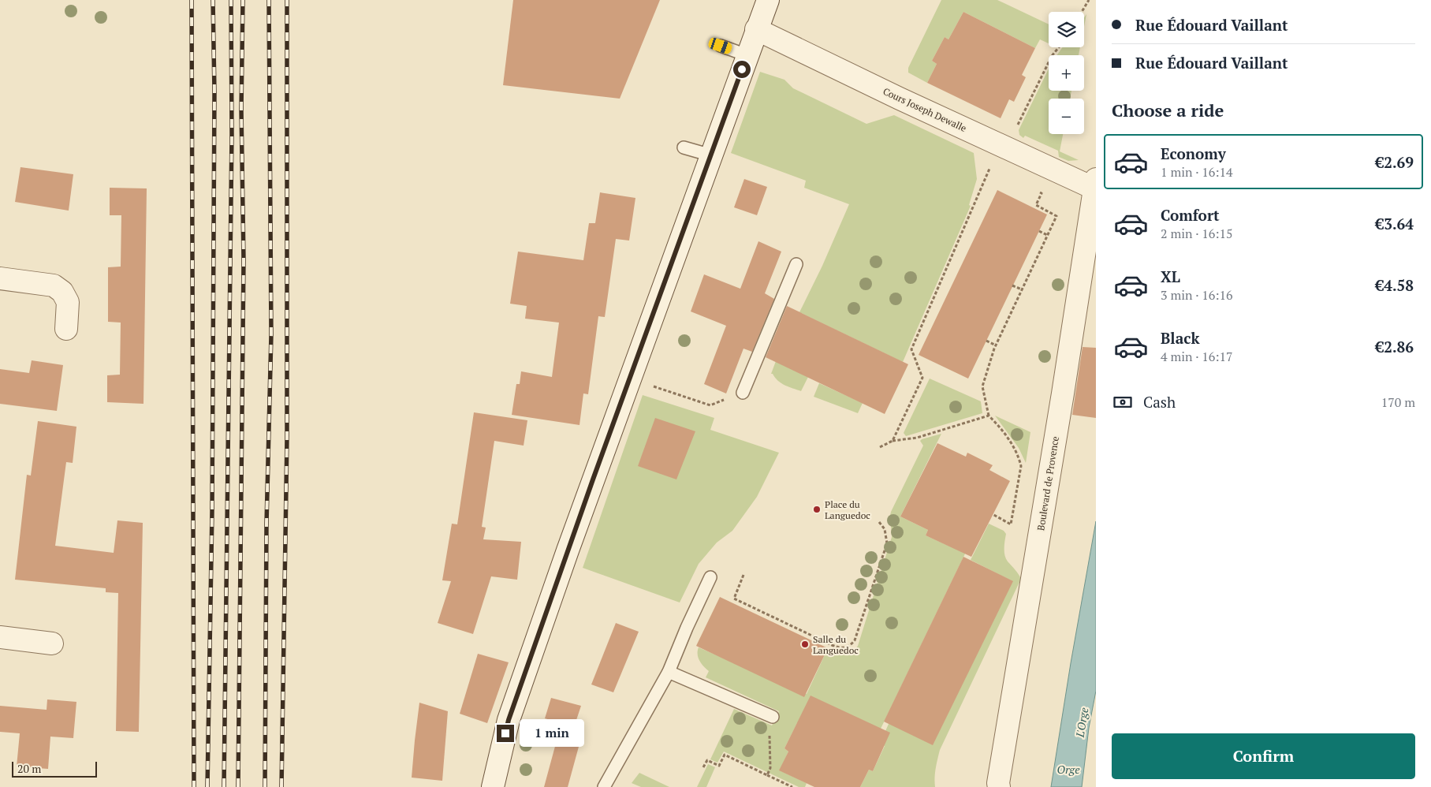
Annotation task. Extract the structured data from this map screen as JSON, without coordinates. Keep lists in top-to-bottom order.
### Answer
{
  "streets": {
    "street": ["Cours Joseph Dewalle", "Boulevard de Provence"]
  },
  "crossings": [
    ["Cours Joseph Dewalle", "Boulevard de Provence"]
  ],
  "water": ["L'Orge", "Orge"],
  "places": ["Place du Languedoc", "Salle du Languedoc"],
  "scale_bar": "20 m",
  "page": {
    "banner": ["Rue Édouard Vaillant", "Rue Édouard Vaillant"],
    "map_buttons": ["+", "−"],
    "heading": "Choose a ride",
    "list": [
      {
        "name": "Economy",
        "note": "1 min · 16:14",
        "value": "€2.69"
      },
      {
        "name": "Comfort",
        "note": "2 min · 16:15",
        "value": "€3.64"
      },
      {
        "name": "XL",
        "note": "3 min · 16:16",
        "value": "€4.58"
      },
      {
        "name": "Black",
        "note": "4 min · 16:17",
        "value": "€2.86"
      }
    ],
    "pay": ["Cash", "170 m"],
    "bubble": "1 min",
    "buttons": "Confirm",
    "scale": "20 m"
  }
}
